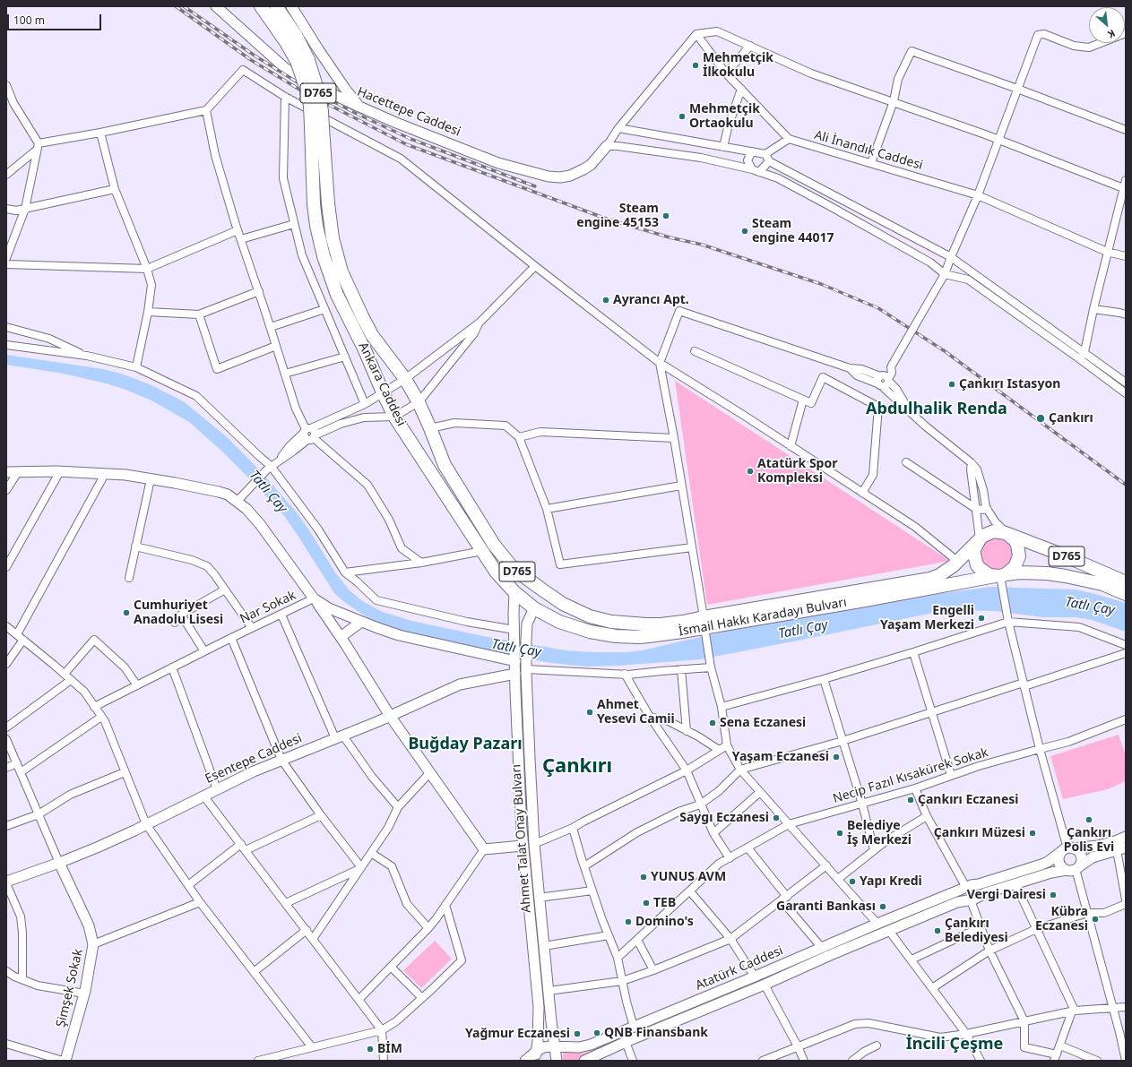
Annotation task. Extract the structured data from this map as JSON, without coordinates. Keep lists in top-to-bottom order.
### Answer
{
  "streets": {
    "highway": ["D765", "Ankara Caddesi", "İsmail Hakkı Karadayı Bulvarı"],
    "street": [
      "Hacettepe Caddesi",
      "Ali İnandık Caddesi",
      "Nar Sokak",
      "Esentepe Caddesi",
      "Necip Fazıl Kısakürek Sokak",
      "Ahmet Talat Onay Bulvarı",
      "Atatürk Caddesi",
      "Şimşek Sokak"
    ]
  },
  "crossings": [
    ["D765", "Ankara Caddesi"],
    ["D765", "İsmail Hakkı Karadayı Bulvarı"],
    ["Ankara Caddesi", "İsmail Hakkı Karadayı Bulvarı"],
    ["Ankara Caddesi", "Ahmet Talat Onay Bulvarı"],
    ["İsmail Hakkı Karadayı Bulvarı", "Ahmet Talat Onay Bulvarı"],
    ["Esentepe Caddesi", "Ahmet Talat Onay Bulvarı"],
    ["Esentepe Caddesi", "Şimşek Sokak"],
    ["Ahmet Talat Onay Bulvarı", "Atatürk Caddesi"]
  ],
  "districts": [
    "Abdulhalik Renda",
    "Buğday Pazarı",
    "Çankırı",
    "İncili Çeşme"
  ],
  "water": ["Tatlı Çay"],
  "places": [
    "Mehmetçik İlkokulu",
    "Mehmetçik Ortaokulu",
    "Steam engine 45153",
    "Steam engine 44017",
    "Ayrancı Apt.",
    "Çankırı Istasyon",
    "Çankırı",
    "Atatürk Spor Kompleksi",
    "Cumhuriyet Anadolu Lisesi",
    "Engelli Yaşam Merkezi",
    "Ahmet Yesevi Camii",
    "Sena Eczanesi",
    "Yaşam Eczanesi",
    "Çankırı Eczanesi",
    "Saygı Eczanesi",
    "Çankırı Polis Evi",
    "Belediye İş Merkezi",
    "Çankırı Müzesi",
    "YUNUS AVM",
    "Yapı Kredi",
    "Vergi Dairesi",
    "TEB",
    "Garanti Bankası",
    "Kübra Eczanesi",
    "Domino's",
    "Çankırı Belediyesi",
    "QNB Finansbank",
    "Yağmur Eczanesi",
    "BİM"
  ],
  "scale_bar": "100 m",
  "north": "bottom right"
}
